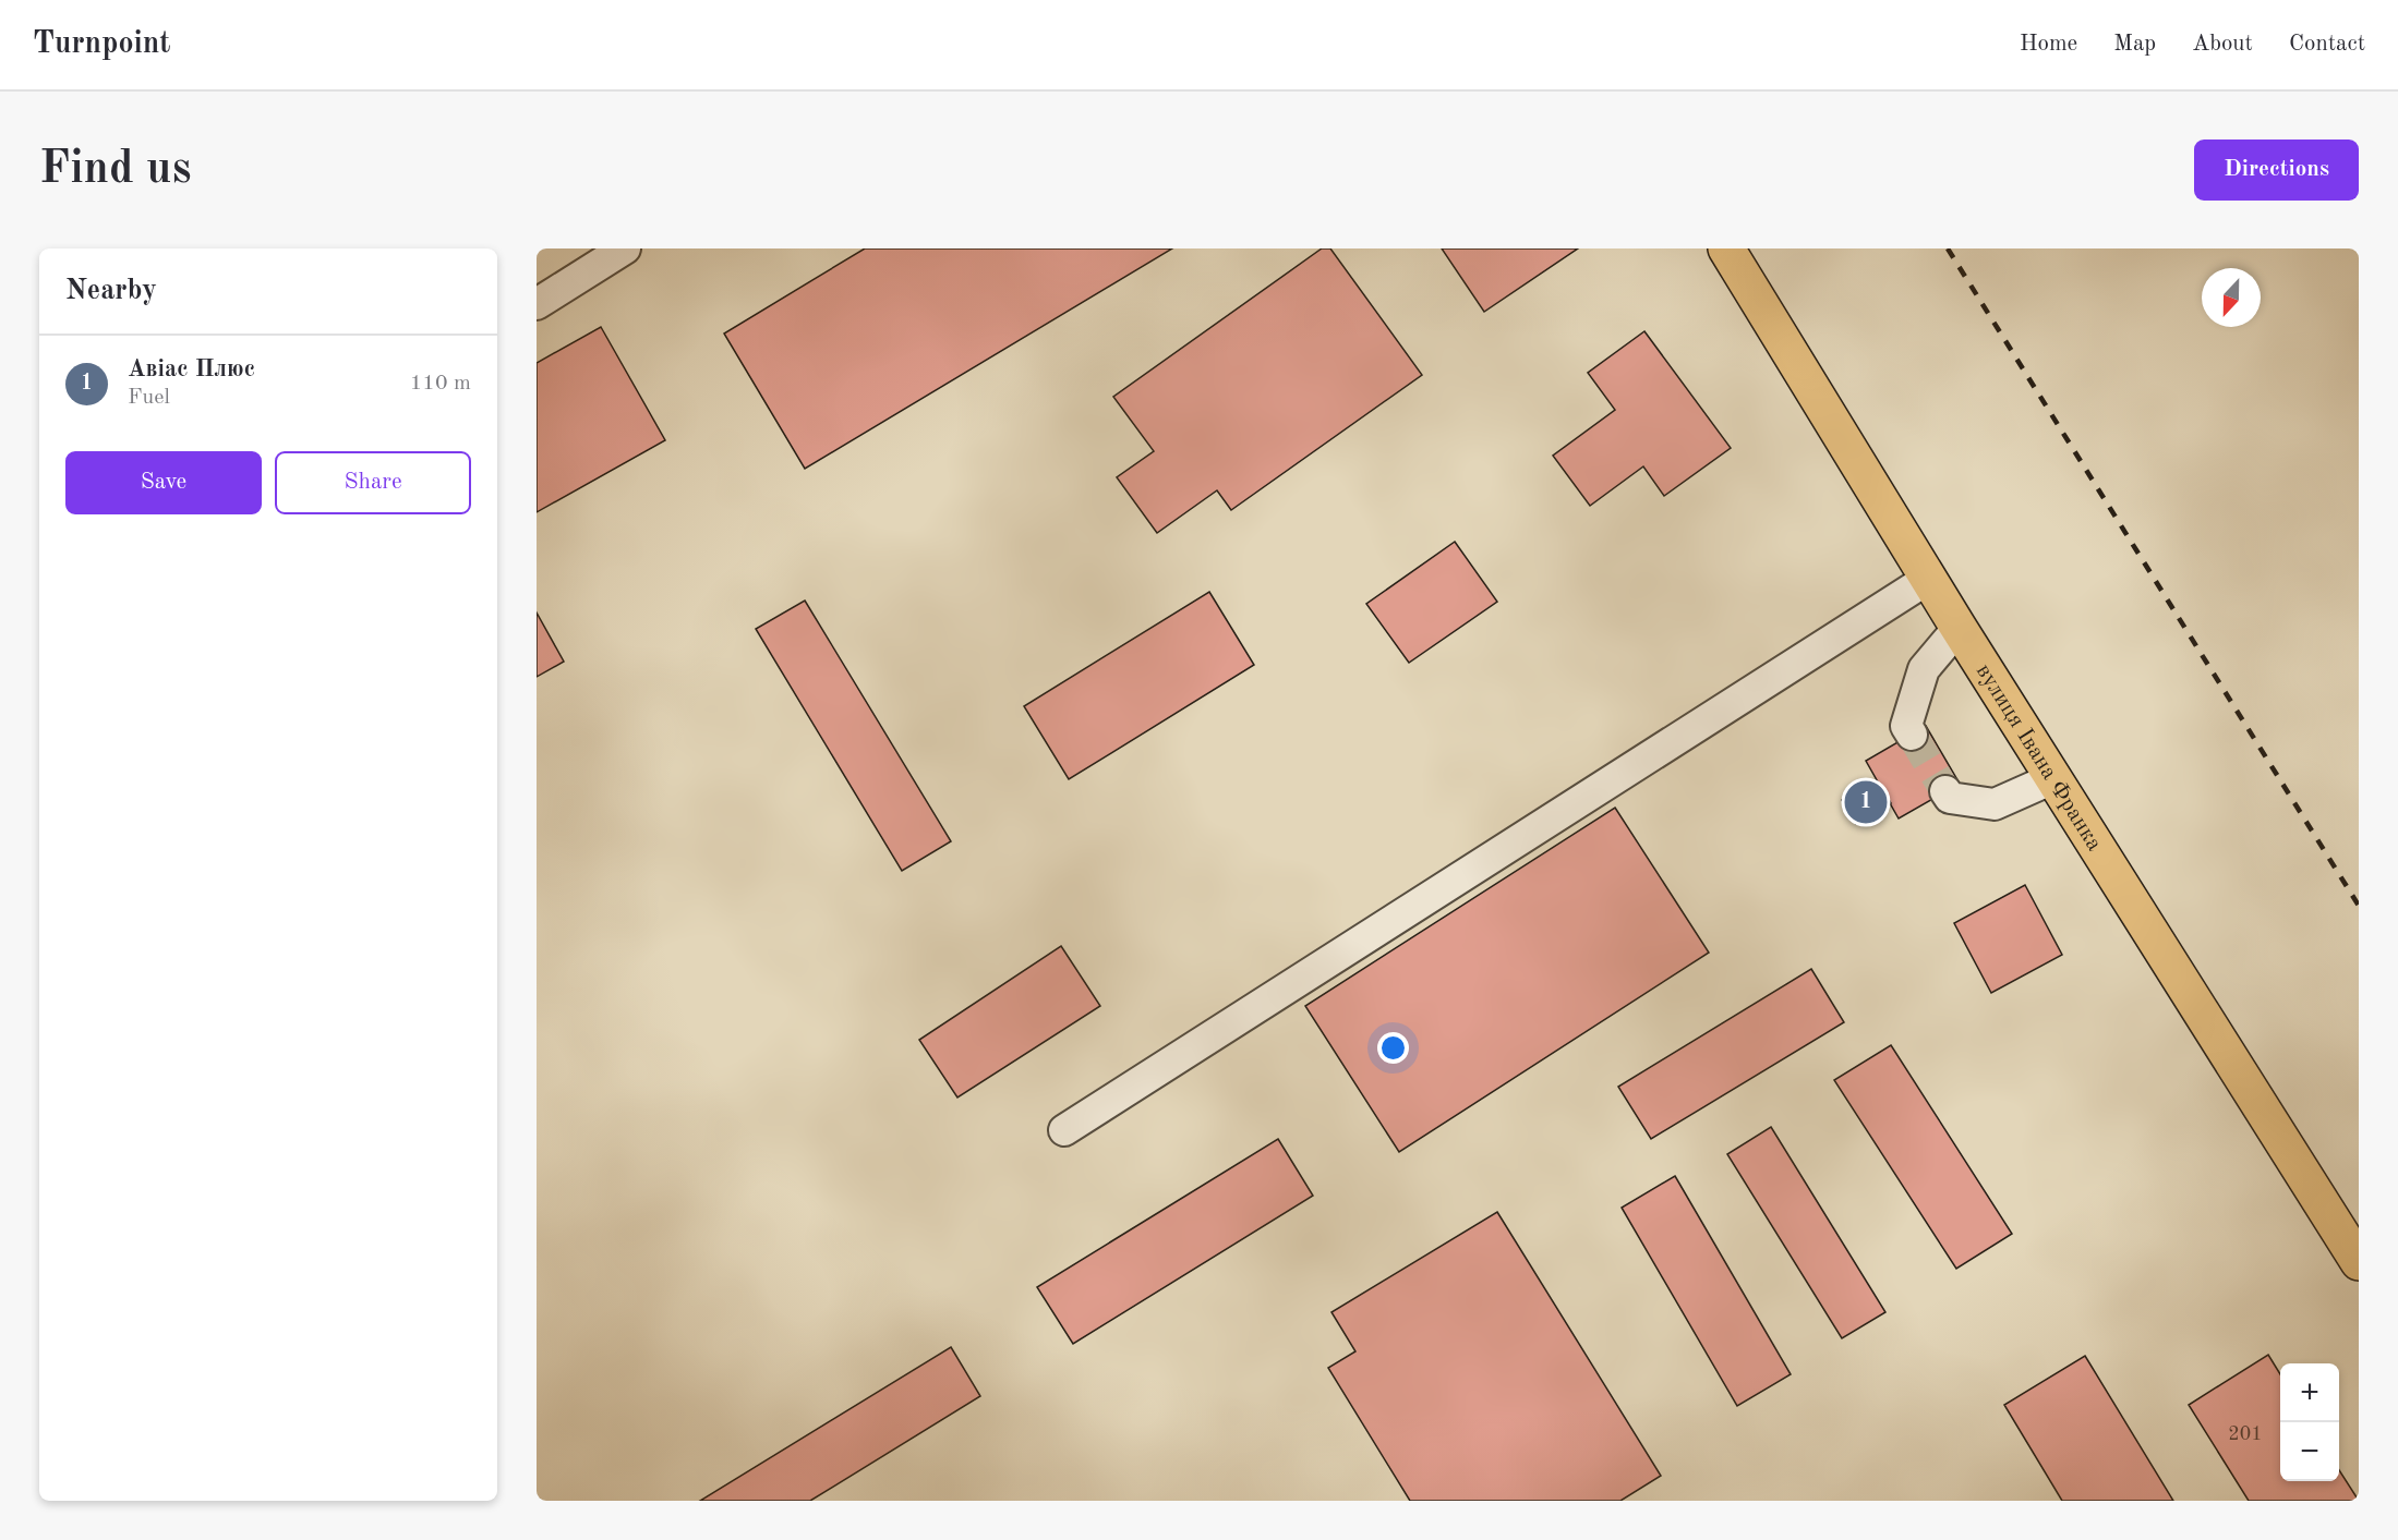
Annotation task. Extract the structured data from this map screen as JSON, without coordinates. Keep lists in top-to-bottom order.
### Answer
{
  "streets": {
    "main road": ["вулиця Івана Франка"]
  },
  "house_numbers": ["201"],
  "north": "bottom",
  "page": {
    "header": "Turnpoint",
    "nav": [
      "Home",
      "Map",
      "About",
      "Contact"
    ],
    "buttons": [
      "Directions",
      ["Save", "Share"]
    ],
    "title": "Find us",
    "heading": "Nearby",
    "list": [
      {
        "mark": "1",
        "name": "Авіас Плюс",
        "note": "Fuel",
        "value": "110 m"
      }
    ],
    "pins": "1",
    "map_buttons": ["+", "−"]
  }
}
